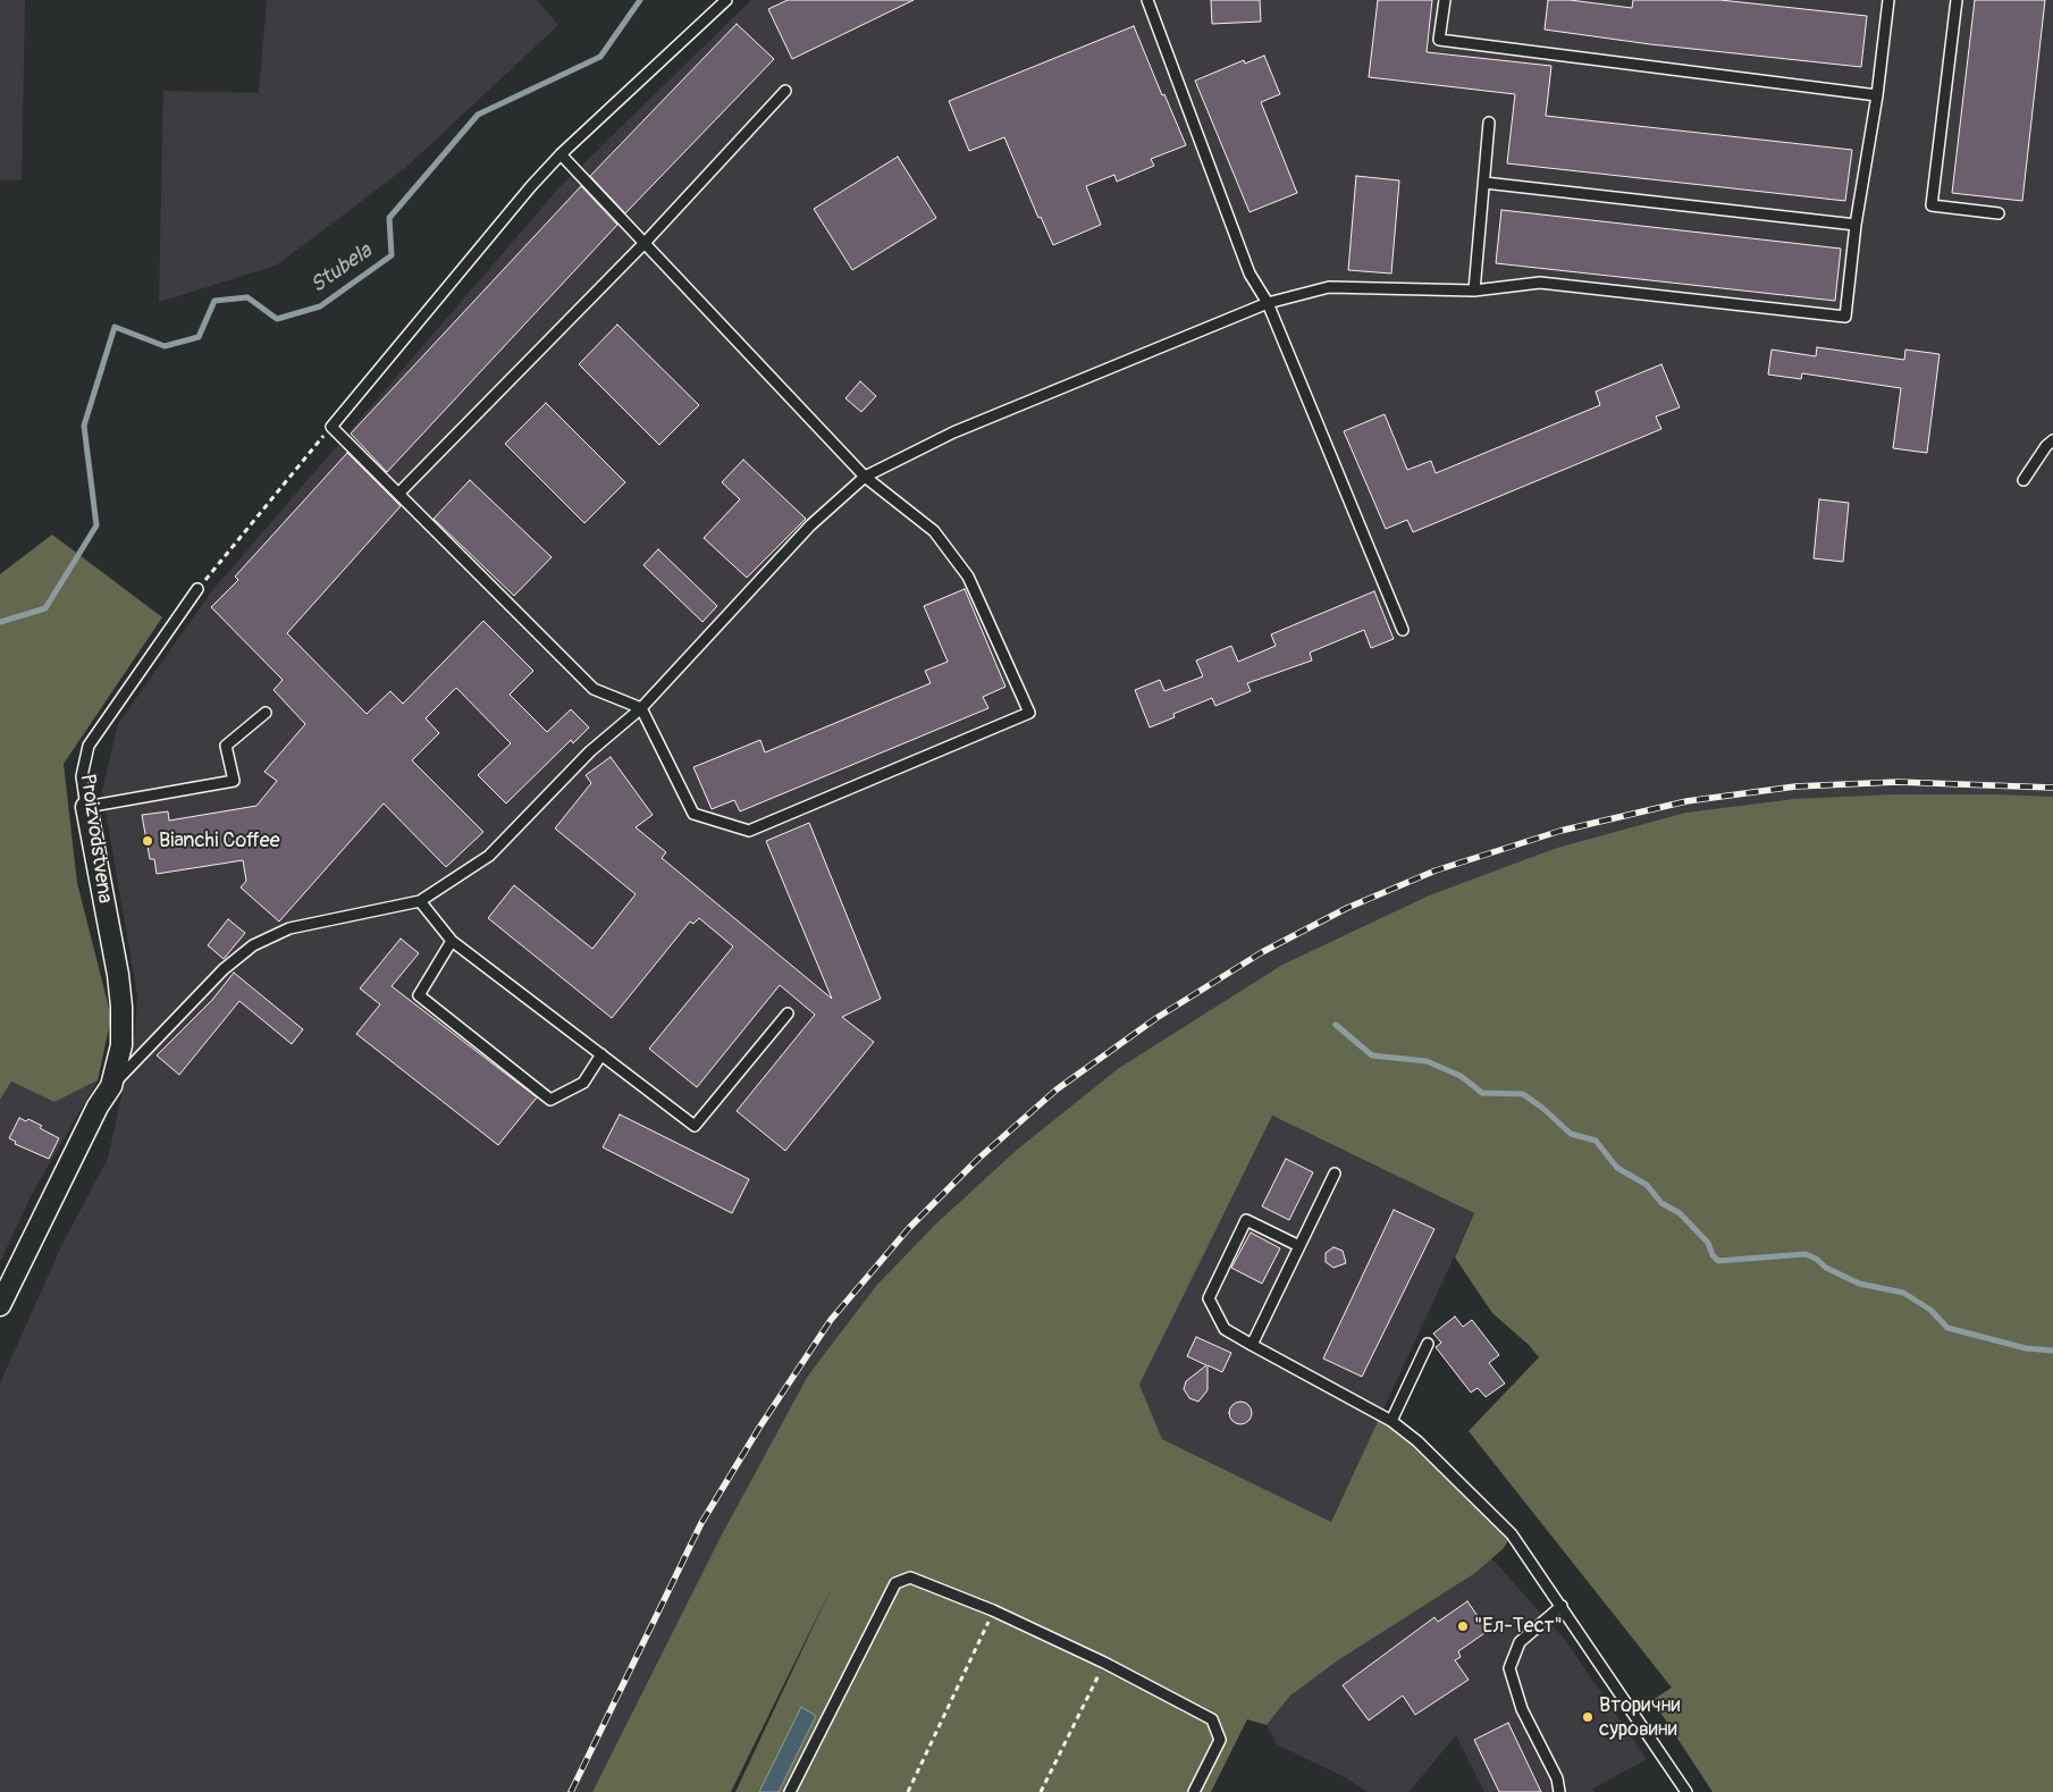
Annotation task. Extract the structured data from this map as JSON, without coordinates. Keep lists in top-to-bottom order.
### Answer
{
  "streets": {
    "street": ["Proizvodstvena"]
  },
  "water": ["Stubela"],
  "places": ["Bianchi Coffee", "\"Ел-Тест\"", "Вторични суровини"]
}
